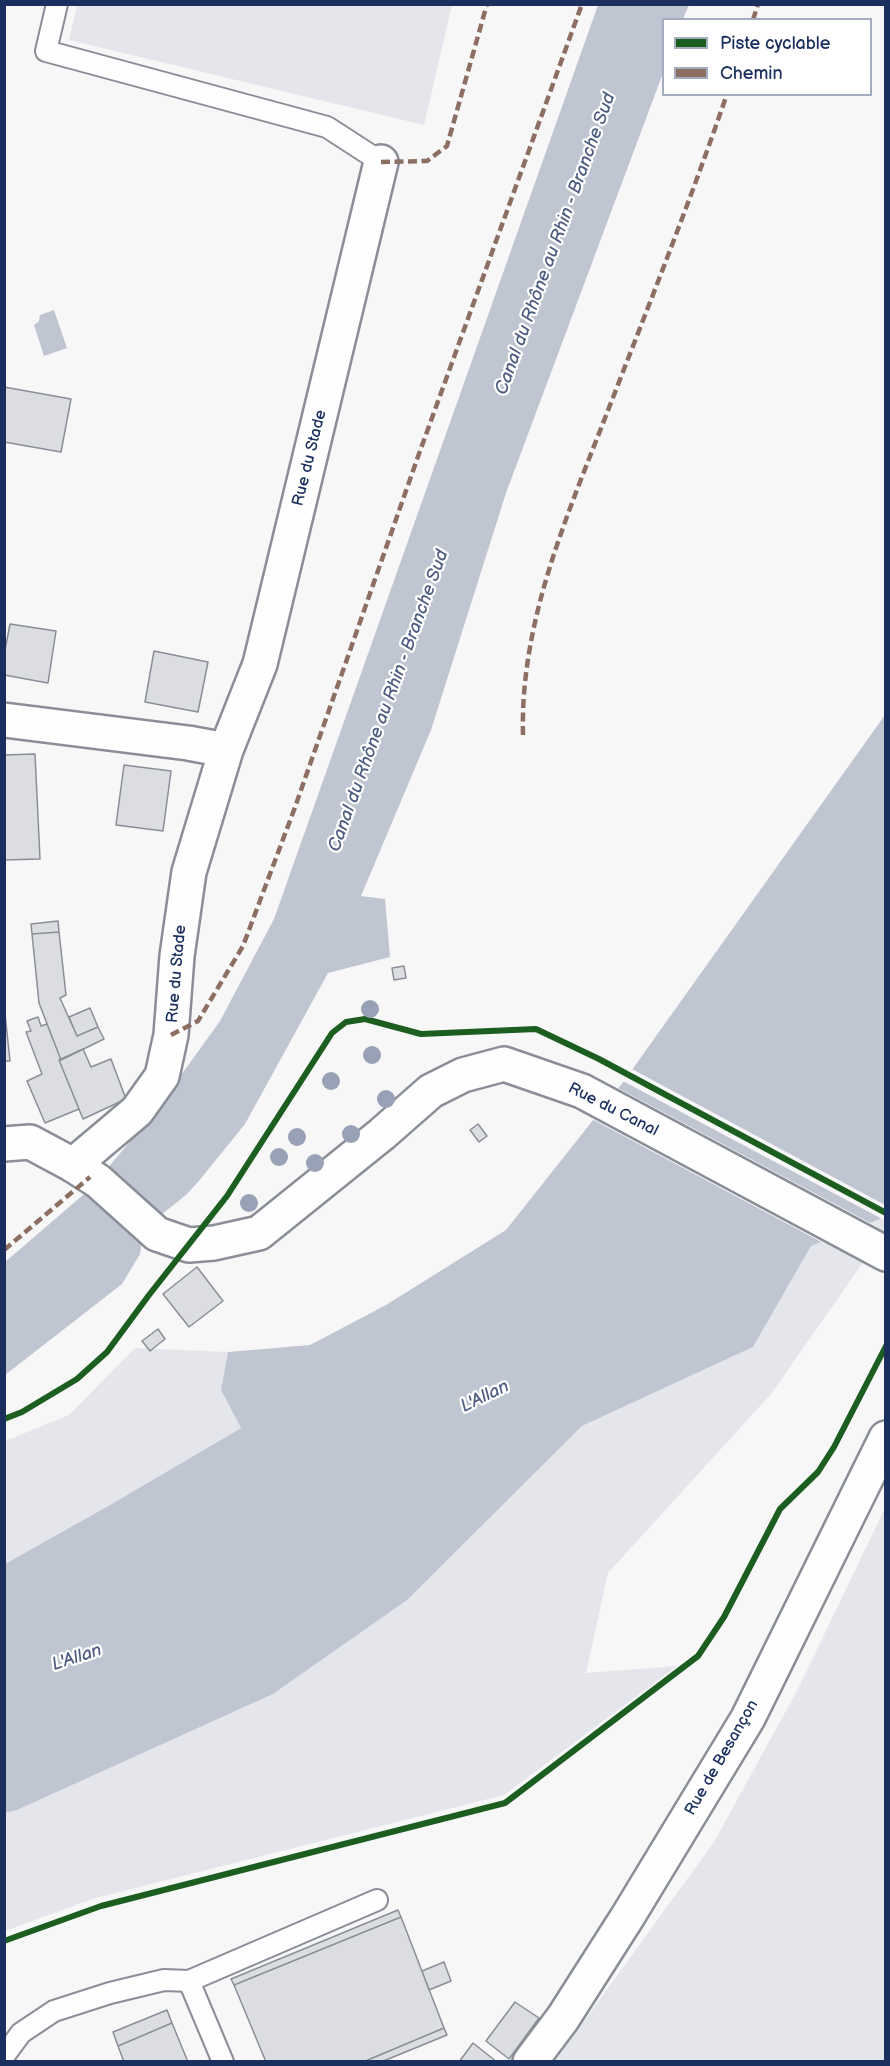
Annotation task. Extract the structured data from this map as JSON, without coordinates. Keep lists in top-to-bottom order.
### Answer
{
  "streets": {
    "street": ["Rue du Stade", "Rue du Canal", "Rue de Besançon"]
  },
  "crossings": [
    ["Rue du Stade", "Rue du Canal"]
  ],
  "water": ["Canal du Rhône au Rhin - Branche Sud", "L'Allan"],
  "legend": ["Piste cyclable", "Chemin"]
}
